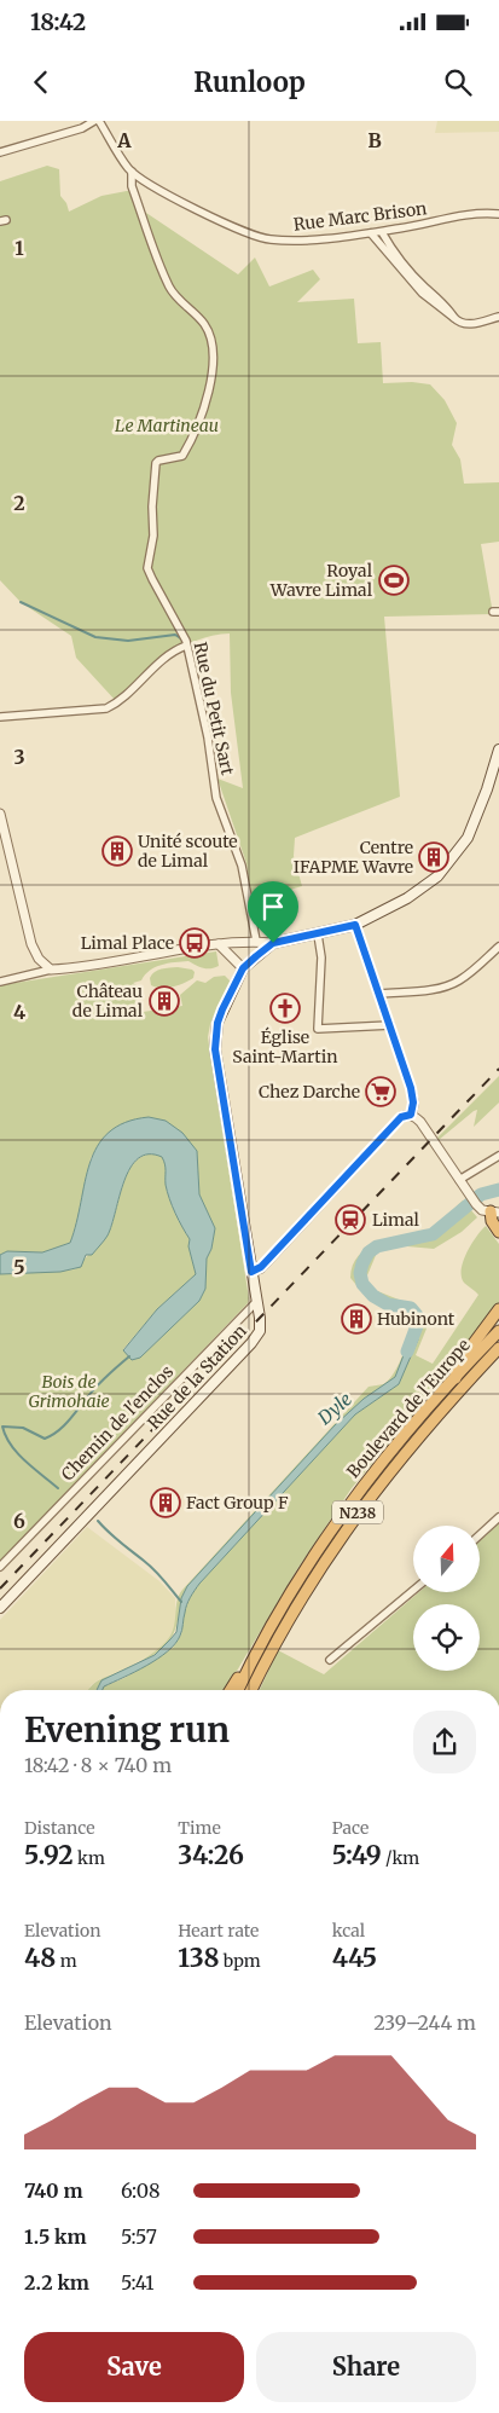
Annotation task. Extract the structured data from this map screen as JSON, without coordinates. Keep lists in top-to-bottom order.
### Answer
{
  "streets": {
    "highway": ["Boulevard de l'Europe", "N238"],
    "main road": ["Rue de la Station"],
    "street": ["Rue Marc Brison", "Rue du Petit Sart", "Chemin de l'enclos"]
  },
  "crossings": [
    ["Rue Marc Brison", "Rue du Petit Sart"],
    ["Rue de la Station", "Chemin de l'enclos"]
  ],
  "water": ["Dyle"],
  "parks": ["Le Martineau", "Bois de Grimohaie"],
  "places": {
    "sports": ["Royal Wavre Limal"],
    "building": [
      "Unité scoute de Limal",
      "Centre IFAPME Wavre",
      "Château de Limal",
      "Hubinont",
      "Fact Group F"
    ],
    "bus stop": ["Limal Place"],
    "church": ["Église Saint-Martin"],
    "supermarket": ["Chez Darche"],
    "station": ["Limal"]
  },
  "north": "top",
  "page": {
    "status": "18:42",
    "header": "Runloop",
    "heading": ["Evening run", "18:42 · 8 × 740 m"],
    "stats": [
      ["Distance", "5.92 km"],
      ["Time", "34:26"],
      ["Pace", "5:49 /km"],
      ["Elevation", "48 m"],
      ["Heart rate", "138 bpm"],
      ["kcal", "445"]
    ],
    "chart": ["Elevation", "239–244 m"],
    "list": [
      {
        "name": "740 m",
        "note": "6:08"
      },
      {
        "name": "1.5 km",
        "note": "5:57"
      },
      {
        "name": "2.2 km",
        "note": "5:41"
      }
    ],
    "buttons": ["Save", "Share"]
  },
  "grid": {
    "columns": ["A", "B"],
    "rows": [
      "1",
      "2",
      "3",
      "4",
      "5",
      "6"
    ]
  }
}
